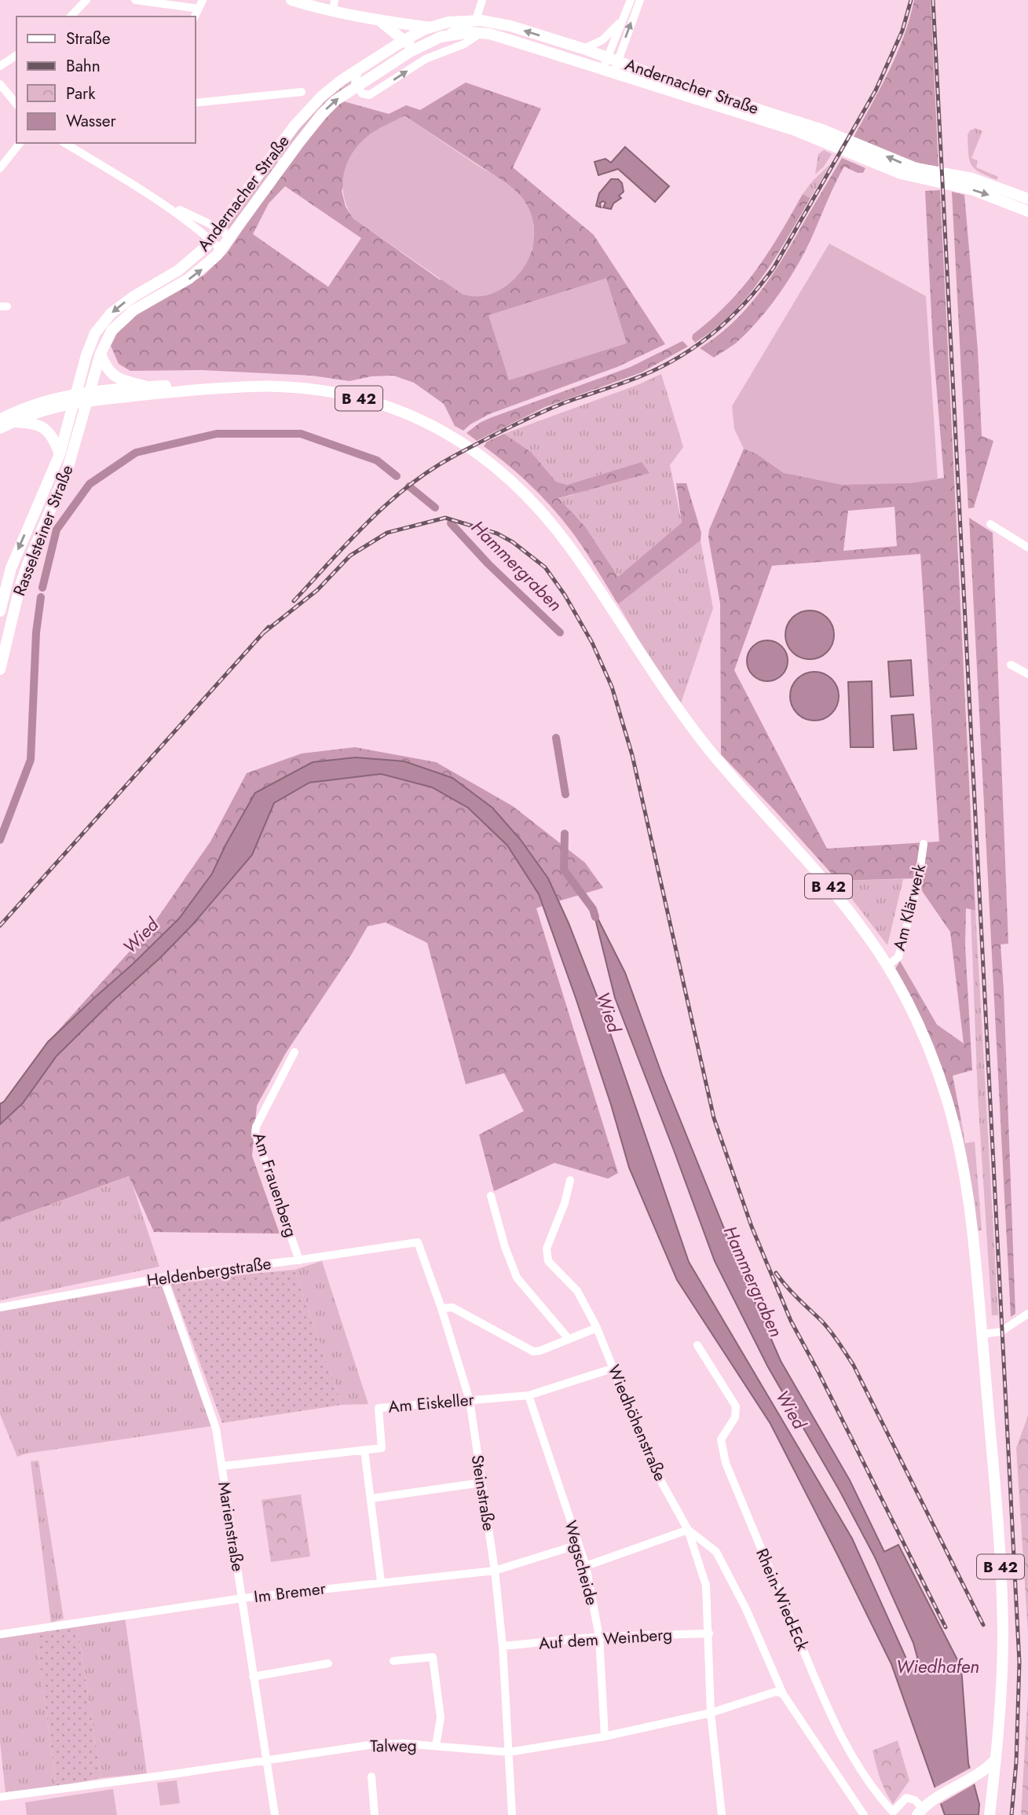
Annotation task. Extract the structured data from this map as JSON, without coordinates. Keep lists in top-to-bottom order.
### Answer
{
  "streets": {
    "main road": ["Andernacher Straße", "B 42", "Rasselsteiner Straße"],
    "street": [
      "Am Klärwerk",
      "Am Frauenberg",
      "Heldenbergstraße",
      "Am Eiskeller",
      "Wiedhöhenstraße",
      "Steinstraße",
      "Marienstraße",
      "Wegscheide",
      "Im Bremer",
      "Rhein-Wied-Eck",
      "Auf dem Weinberg",
      "Talweg"
    ]
  },
  "crossings": [
    ["Andernacher Straße", "B 42"],
    ["Andernacher Straße", "Rasselsteiner Straße"],
    ["B 42", "Rasselsteiner Straße"],
    ["B 42", "Am Klärwerk"],
    ["Am Frauenberg", "Heldenbergstraße"],
    ["Heldenbergstraße", "Steinstraße"],
    ["Heldenbergstraße", "Marienstraße"],
    ["Am Eiskeller", "Wiedhöhenstraße"],
    ["Am Eiskeller", "Steinstraße"],
    ["Am Eiskeller", "Wegscheide"],
    ["Wiedhöhenstraße", "Auf dem Weinberg"],
    ["Wiedhöhenstraße", "Talweg"],
    ["Steinstraße", "Im Bremer"],
    ["Steinstraße", "Auf dem Weinberg"],
    ["Steinstraße", "Talweg"],
    ["Marienstraße", "Im Bremer"],
    ["Marienstraße", "Talweg"],
    ["Wegscheide", "Im Bremer"],
    ["Wegscheide", "Auf dem Weinberg"],
    ["Wegscheide", "Talweg"]
  ],
  "water": ["Hammergraben", "Wied", "Wiedhafen"],
  "legend": [
    "Straße",
    "Bahn",
    "Park",
    "Wasser"
  ]
}
